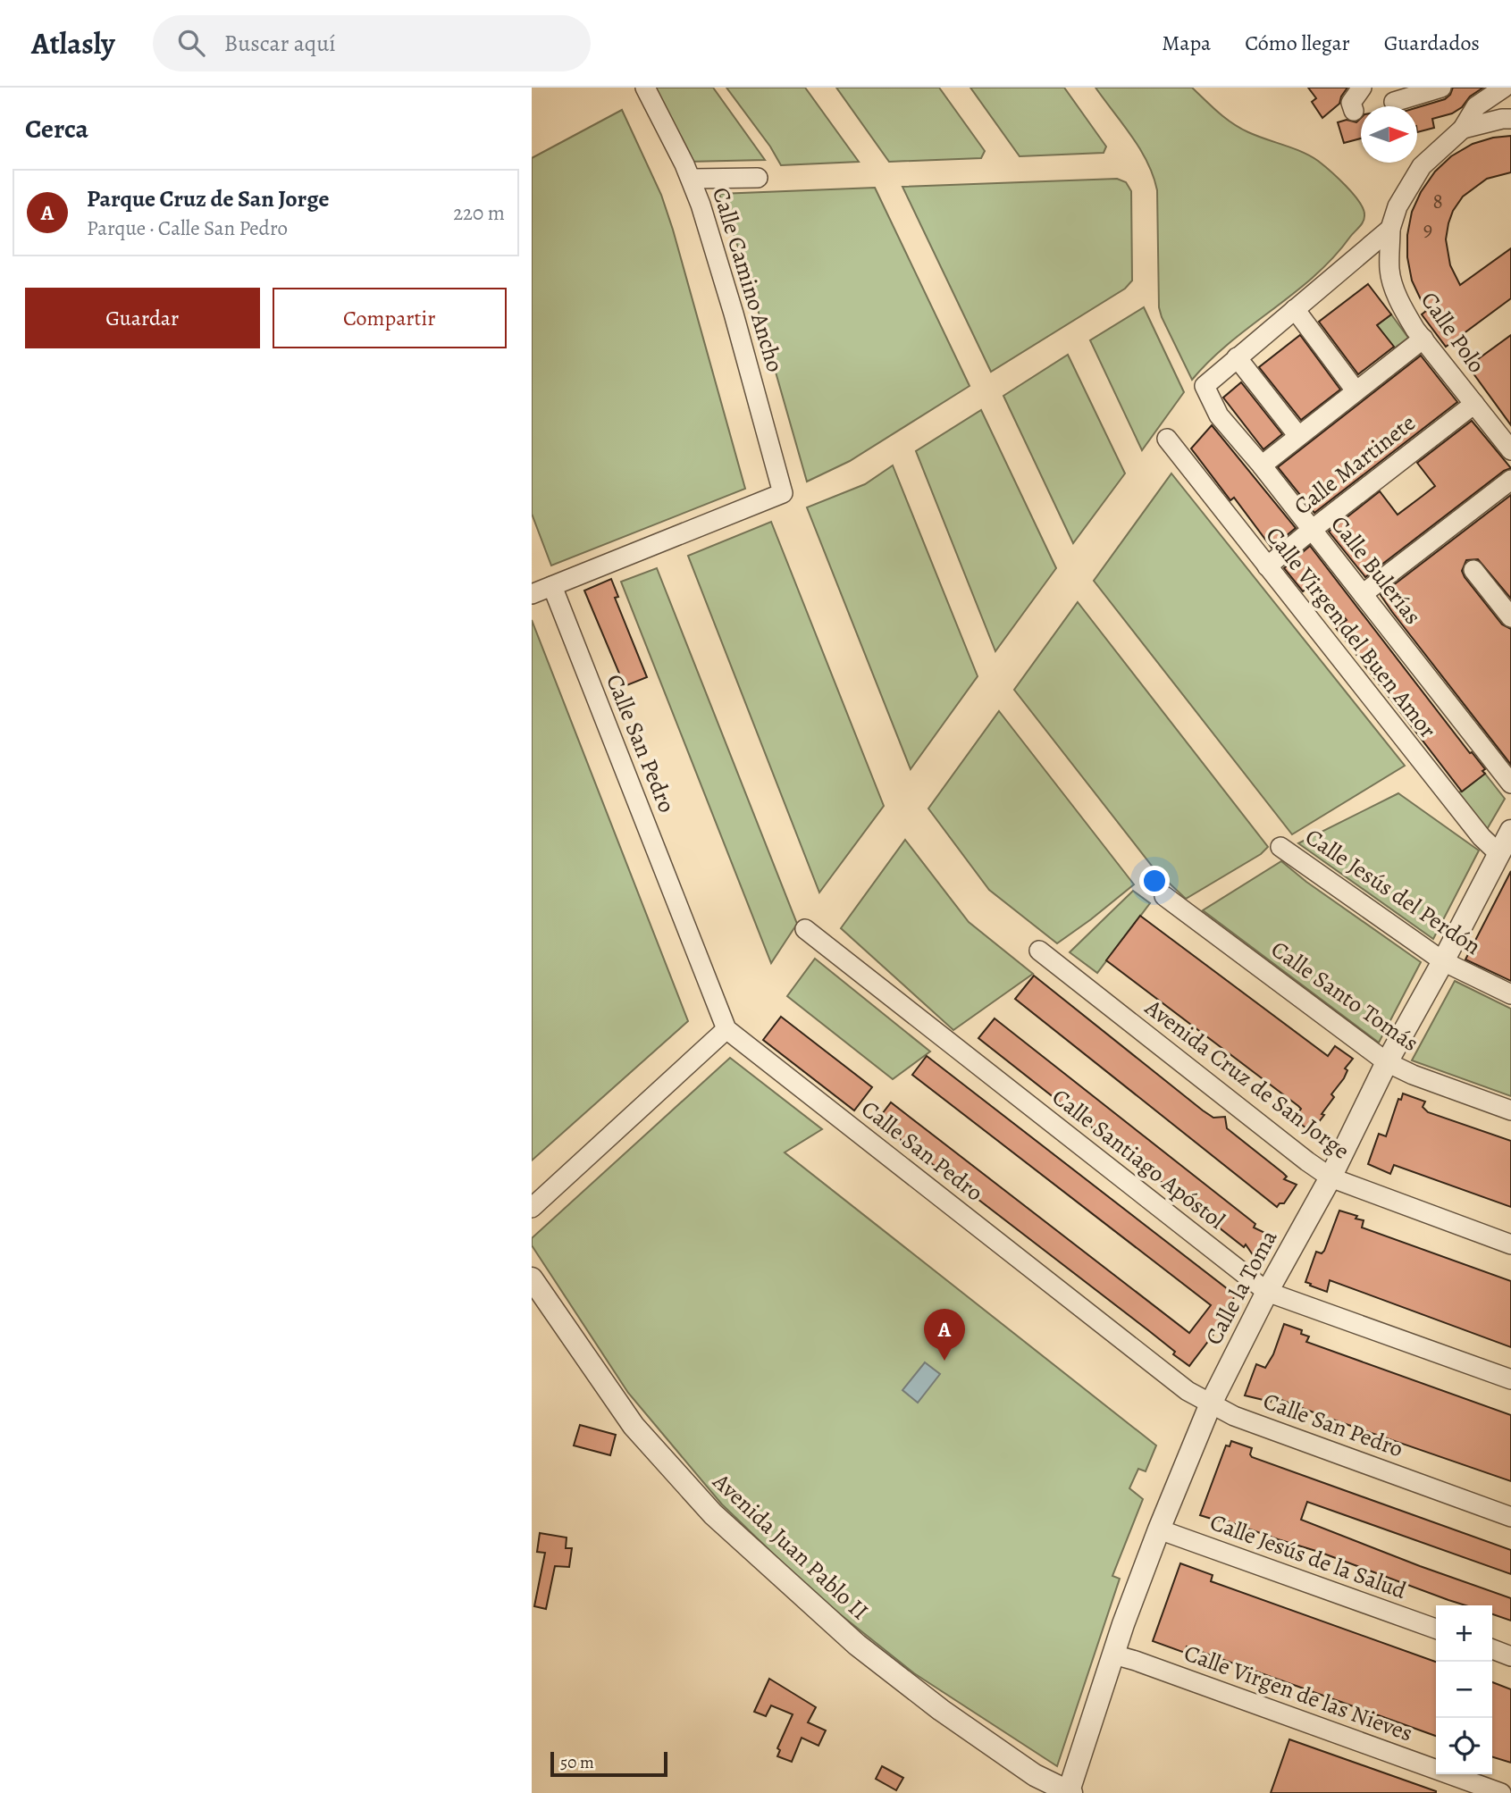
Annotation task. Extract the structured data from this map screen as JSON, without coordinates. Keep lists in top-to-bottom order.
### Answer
{
  "streets": {
    "street": [
      "Calle Camino Ancho",
      "Calle Polo",
      "Calle Martinete",
      "Calle Bulerías",
      "Calle Virgen del Buen Amor",
      "Calle San Pedro",
      "Calle Jesús del Perdón",
      "Calle Santo Tomás",
      "Avenida Cruz de San Jorge",
      "Calle Santiago Apóstol",
      "Calle la Toma",
      "Avenida Juan Pablo II",
      "Calle Jesús de la Salud",
      "Calle Virgen de las Nieves"
    ]
  },
  "crossings": [
    ["Calle Camino Ancho", "Calle San Pedro"],
    ["Calle Polo", "Calle Martinete"],
    ["Calle Martinete", "Calle Bulerías"],
    ["Calle Martinete", "Calle Virgen del Buen Amor"],
    ["Calle Virgen del Buen Amor", "Calle la Toma"],
    ["Calle San Pedro", "Calle la Toma"],
    ["Calle Jesús del Perdón", "Calle la Toma"],
    ["Calle Santo Tomás", "Calle la Toma"],
    ["Avenida Cruz de San Jorge", "Calle la Toma"],
    ["Calle Santiago Apóstol", "Calle la Toma"],
    ["Calle la Toma", "Avenida Juan Pablo II"],
    ["Calle la Toma", "Calle Jesús de la Salud"],
    ["Calle la Toma", "Calle Virgen de las Nieves"]
  ],
  "house_numbers": ["8", "9"],
  "scale_bar": "50 m",
  "north": "right",
  "page": {
    "header": "Atlasly",
    "search": "Buscar aquí",
    "nav": ["Mapa", "Cómo llegar", "Guardados"],
    "heading": "Cerca",
    "list": [
      {
        "mark": "A",
        "name": "Parque Cruz de San Jorge",
        "note": "Parque · Calle San Pedro",
        "value": "220 m"
      }
    ],
    "buttons": ["Guardar", "Compartir"],
    "pins": "A",
    "map_buttons": ["+", "−"],
    "scale": "50 m"
  }
}
